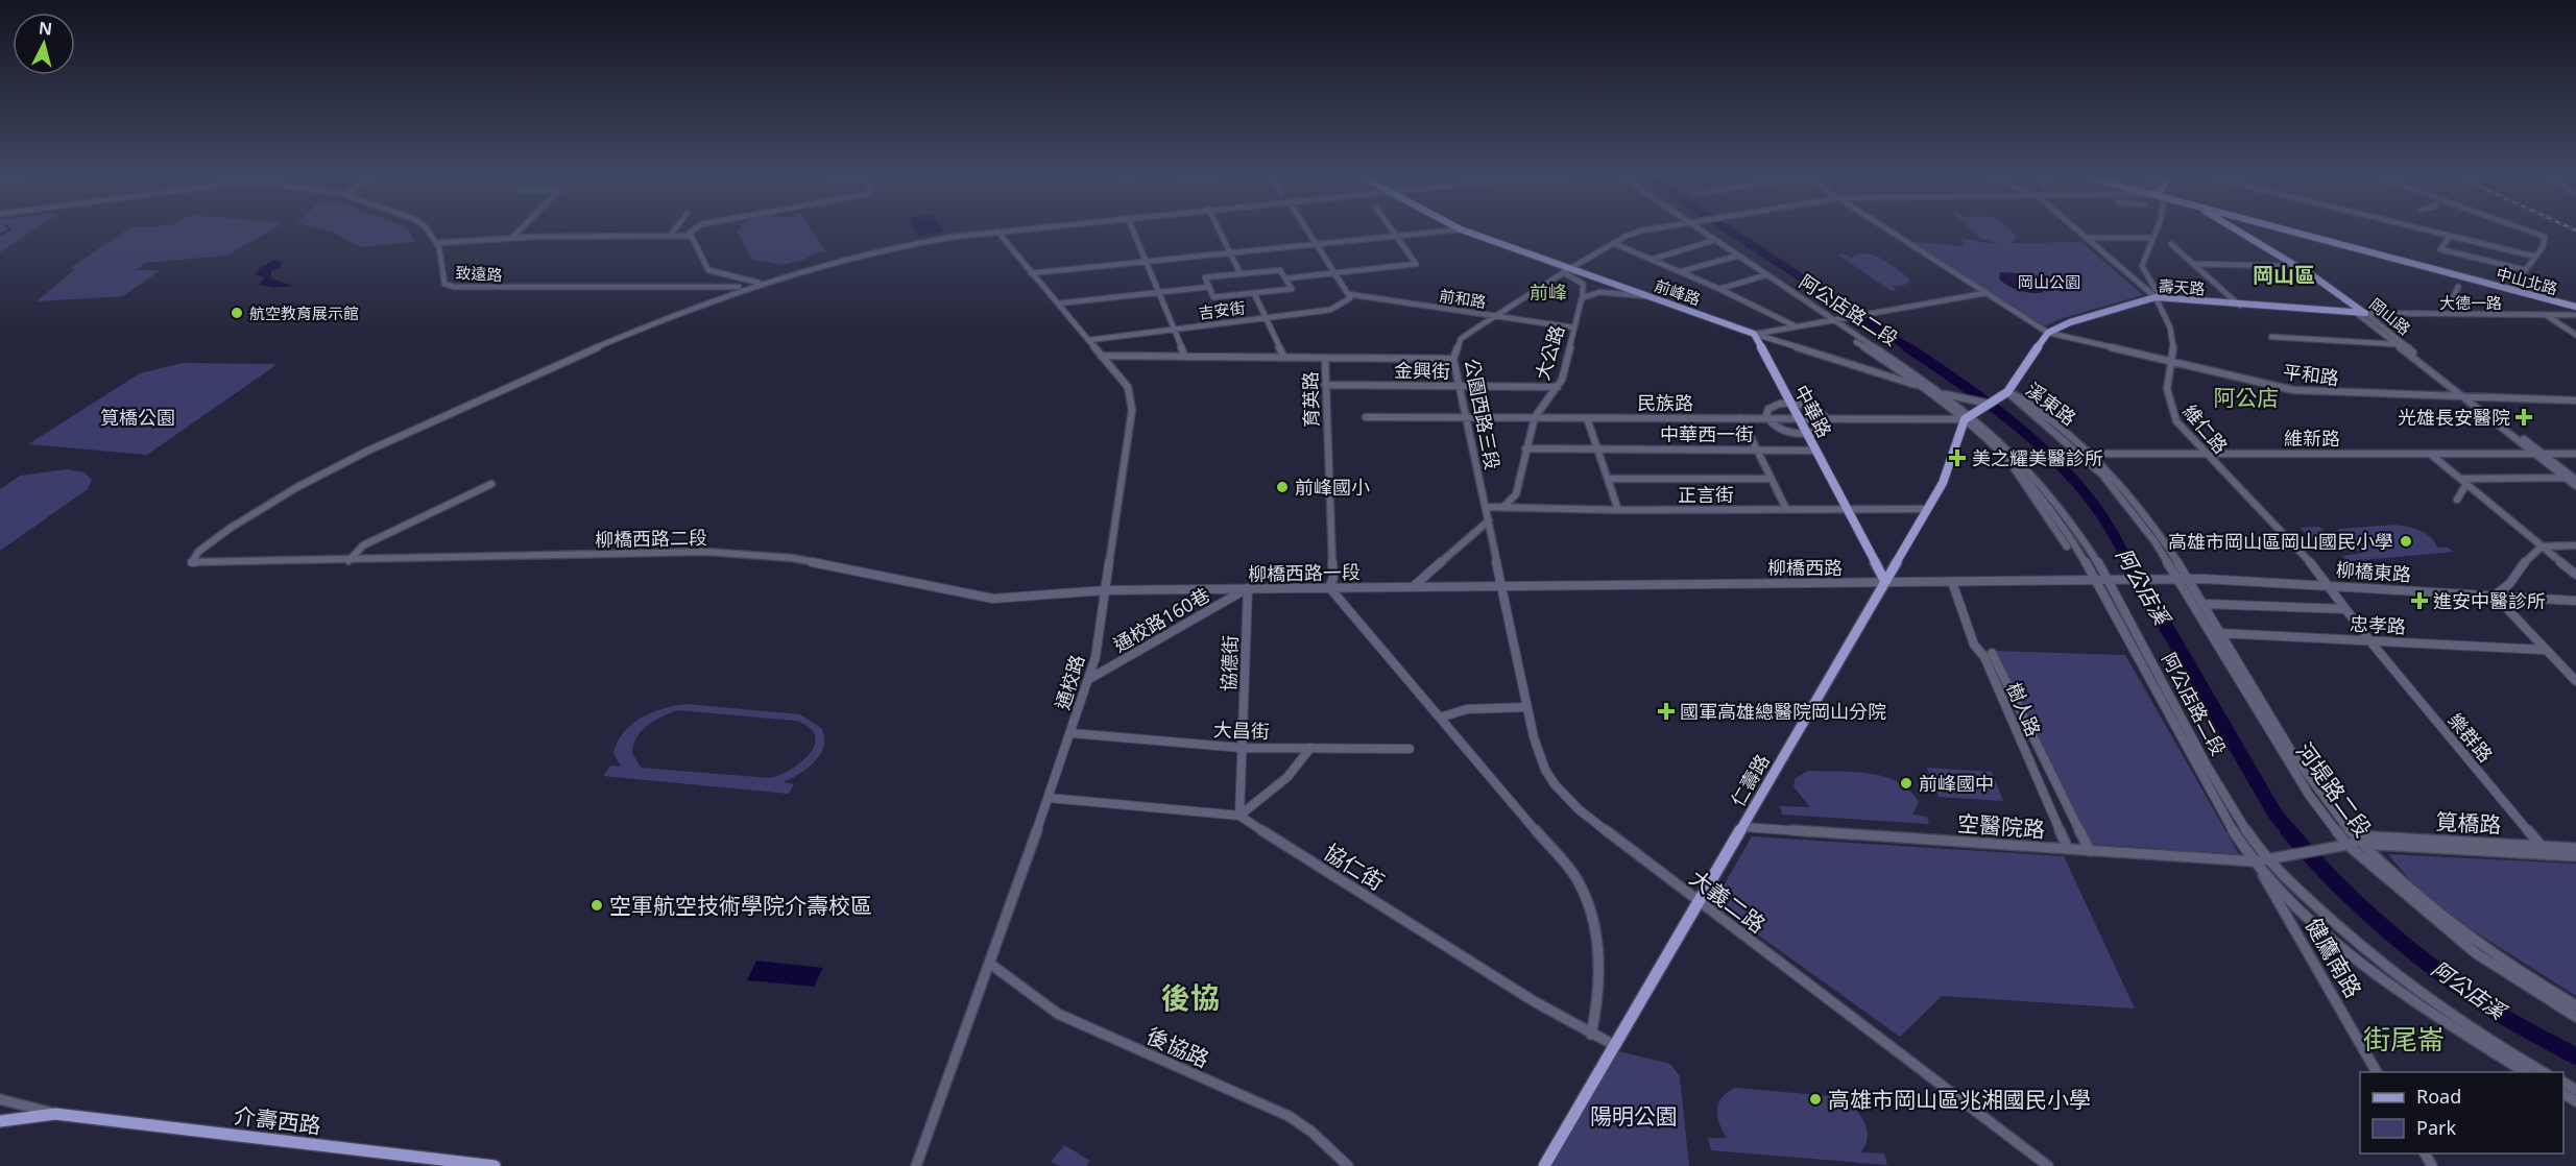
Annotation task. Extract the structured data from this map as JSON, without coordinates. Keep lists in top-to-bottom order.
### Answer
{
  "streets": {
    "main road": [
      "中山北路",
      "壽天路",
      "前峰路",
      "岡山路",
      "中華路",
      "仁壽路",
      "介壽西路"
    ],
    "street": [
      "致遠路",
      "前和路",
      "大德一路",
      "吉安街",
      "阿公店路二段",
      "大公路",
      "金興街",
      "平和路",
      "育英路",
      "民族路",
      "溪東路",
      "公園西路三段",
      "維仁路",
      "中華西一街",
      "維新路",
      "正言街",
      "柳橋西路二段",
      "柳橋西路",
      "柳橋東路",
      "柳橋西路一段",
      "通校路160巷",
      "忠孝路",
      "協德街",
      "通校路",
      "樹人路",
      "大昌街",
      "樂群路",
      "河堤路二段",
      "筧橋路",
      "空醫院路",
      "協仁街",
      "大義二路",
      "健鷹南路",
      "後協路"
    ]
  },
  "crossings": [
    ["致遠路", "柳橋西路二段"],
    ["壽天路", "前峰路"],
    ["壽天路", "大德一路"],
    ["壽天路", "阿公店路二段"],
    ["壽天路", "岡山路"],
    ["壽天路", "平和路"],
    ["壽天路", "民族路"],
    ["壽天路", "溪東路"],
    ["壽天路", "維仁路"],
    ["壽天路", "仁壽路"],
    ["前峰路", "阿公店路二段"],
    ["前峰路", "中華路"],
    ["前峰路", "公園西路三段"],
    ["前和路", "吉安街"],
    ["前和路", "大公路"],
    ["前和路", "公園西路三段"],
    ["大德一路", "岡山路"],
    ["吉安街", "通校路"],
    ["阿公店路二段", "民族路"],
    ["阿公店路二段", "柳橋西路"],
    ["阿公店路二段", "柳橋東路"],
    ["阿公店路二段", "仁壽路"],
    ["阿公店路二段", "筧橋路"],
    ["阿公店路二段", "空醫院路"],
    ["阿公店路二段", "健鷹南路"],
    ["岡山路", "平和路"],
    ["岡山路", "維新路"],
    ["大公路", "金興街"],
    ["大公路", "民族路"],
    ["大公路", "中華西一街"],
    ["大公路", "正言街"],
    ["金興街", "育英路"],
    ["金興街", "公園西路三段"],
    ["平和路", "維仁路"],
    ["育英路", "柳橋西路一段"],
    ["育英路", "通校路"],
    ["民族路", "中華路"],
    ["民族路", "公園西路三段"],
    ["民族路", "仁壽路"],
    ["溪東路", "維新路"],
    ["溪東路", "柳橋東路"],
    ["溪東路", "河堤路二段"],
    ["中華路", "中華西一街"],
    ["中華路", "正言街"],
    ["中華路", "柳橋西路"],
    ["中華路", "仁壽路"],
    ["公園西路三段", "正言街"],
    ["公園西路三段", "柳橋西路"],
    ["公園西路三段", "柳橋西路一段"],
    ["公園西路三段", "大義二路"],
    ["維仁路", "維新路"],
    ["維仁路", "柳橋東路"],
    ["維仁路", "樂群路"],
    ["正言街", "仁壽路"],
    ["柳橋西路二段", "柳橋西路一段"],
    ["柳橋西路二段", "通校路"],
    ["柳橋西路", "柳橋東路"],
    ["柳橋西路", "柳橋西路一段"],
    ["柳橋西路", "樹人路"],
    ["柳橋西路", "仁壽路"],
    ["柳橋西路", "大義二路"],
    ["柳橋東路", "河堤路二段"],
    ["柳橋西路一段", "通校路160巷"],
    ["柳橋西路一段", "協德街"],
    ["柳橋西路一段", "通校路"],
    ["柳橋西路一段", "大義二路"],
    ["通校路160巷", "協德街"],
    ["通校路160巷", "通校路"],
    ["忠孝路", "樂群路"],
    ["忠孝路", "河堤路二段"],
    ["協德街", "大昌街"],
    ["協德街", "協仁街"],
    ["通校路", "大昌街"],
    ["通校路", "協仁街"],
    ["通校路", "後協路"],
    ["樹人路", "空醫院路"],
    ["樂群路", "筧橋路"],
    ["仁壽路", "空醫院路"],
    ["仁壽路", "協仁街"],
    ["仁壽路", "大義二路"],
    ["河堤路二段", "筧橋路"],
    ["筧橋路", "空醫院路"],
    ["空醫院路", "健鷹南路"]
  ],
  "districts": [
    "岡山區",
    "前峰",
    "阿公店",
    "後協",
    "街尾崙"
  ],
  "water": ["阿公店溪"],
  "parks": ["岡山公園", "筧橋公園", "陽明公園"],
  "places": {
    "other": [
      "航空教育展示館",
      "前峰國小",
      "高雄市岡山區岡山國民小學",
      "前峰國中",
      "空軍航空技術學院介壽校區",
      "高雄市岡山區兆湘國民小學"
    ],
    "health": [
      "光雄長安醫院",
      "美之耀美醫診所",
      "進安中醫診所",
      "國軍高雄總醫院岡山分院"
    ]
  },
  "legend": ["Road", "Park"],
  "north": "top"
}
